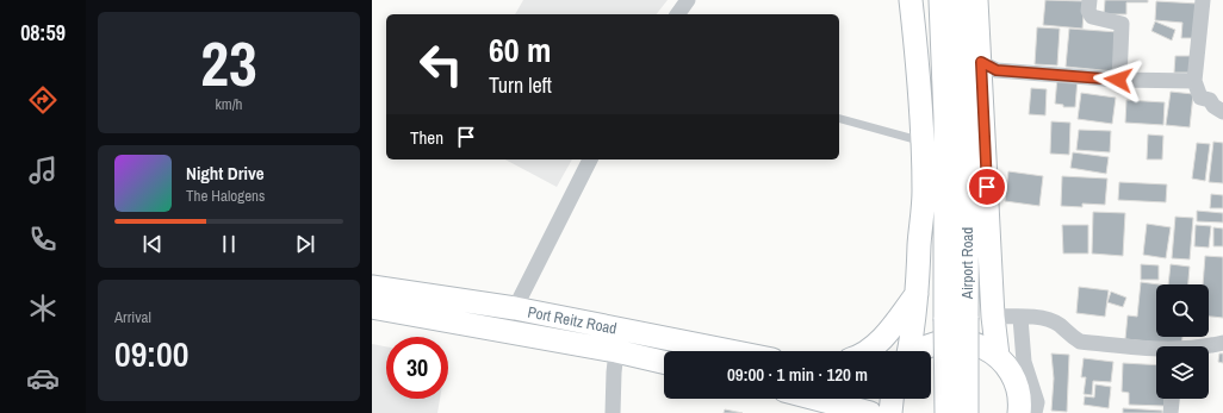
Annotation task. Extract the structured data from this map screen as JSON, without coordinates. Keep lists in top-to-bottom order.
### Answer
{
  "streets": {
    "main road": ["Airport Road", "Port Reitz Road"]
  },
  "page": {
    "tabs": "08:59",
    "tile": [
      ["23", "km/h"],
      ["Arrival", "09:00"]
    ],
    "turn": ["60 m", "Turn left"],
    "then": "Then",
    "song": ["Night Drive", "The Halogens"],
    "limit": "30",
    "trip": "09:00 · 1 min · 120 m"
  }
}
